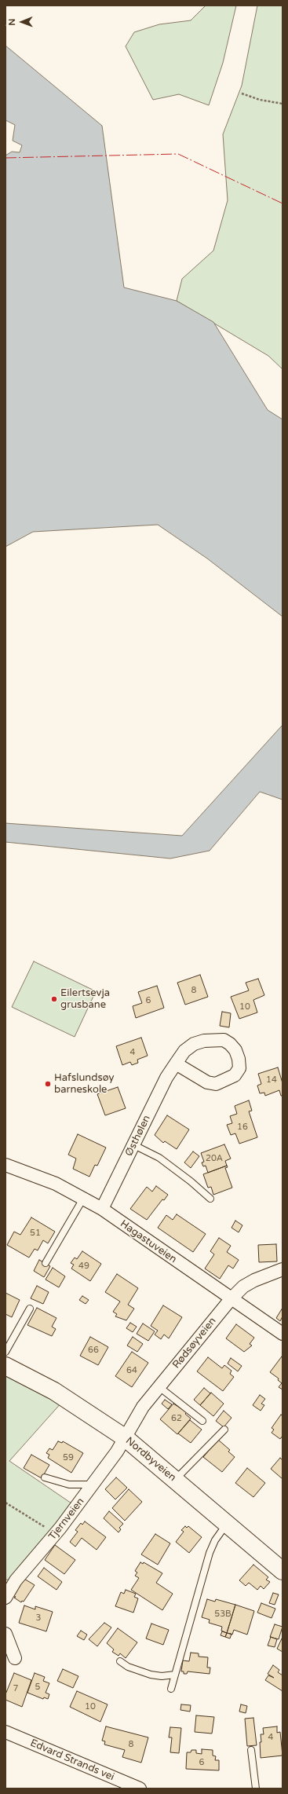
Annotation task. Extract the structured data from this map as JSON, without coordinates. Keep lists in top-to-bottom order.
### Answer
{
  "streets": {
    "main road": ["Nordbyveien"],
    "street": [
      "Østhølen",
      "Hagastuveien",
      "Rødsøyveien",
      "Tjernveien",
      "Edvard Strands vei"
    ]
  },
  "crossings": [
    ["Østhølen", "Hagastuveien"],
    ["Hagastuveien", "Rødsøyveien"],
    ["Rødsøyveien", "Nordbyveien"],
    ["Rødsøyveien", "Tjernveien"],
    ["Nordbyveien", "Tjernveien"]
  ],
  "places": ["Eilertsevja grusbane", "Hafslundsøy barneskole"],
  "house_numbers": [
    "8",
    "6",
    "10",
    "4",
    "14",
    "16",
    "20A",
    "51",
    "49",
    "66",
    "64",
    "62",
    "59",
    "53B",
    "3",
    "5",
    "7",
    "10",
    "4",
    "8",
    "6"
  ],
  "north": "left"
}
